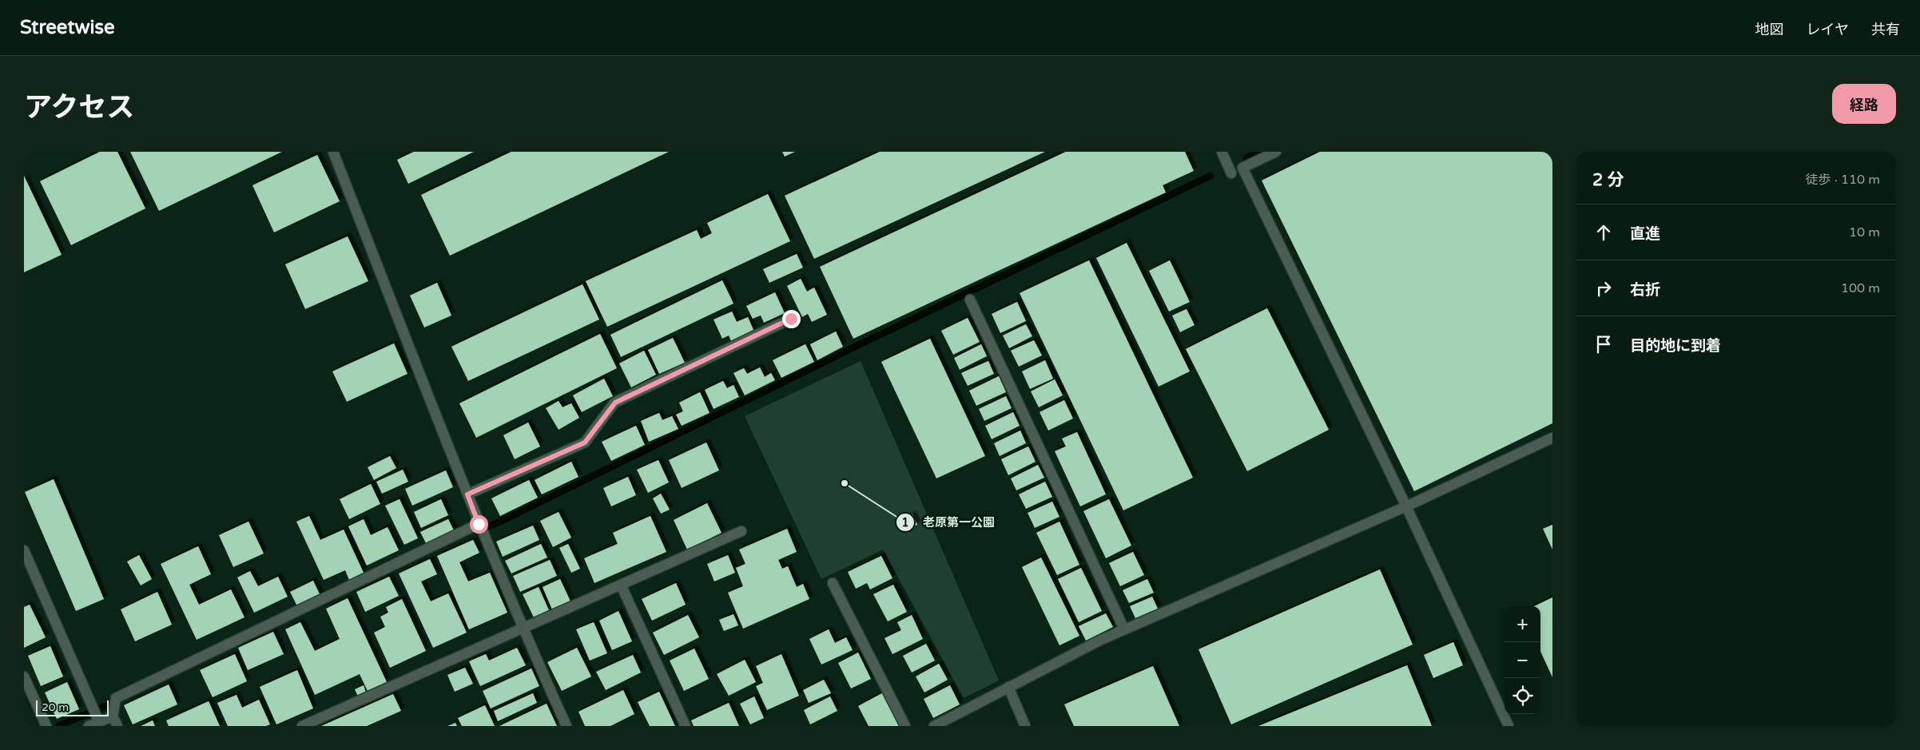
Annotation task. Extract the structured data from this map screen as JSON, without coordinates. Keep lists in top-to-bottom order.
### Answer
{
  "places": ["老原第一公園"],
  "scale_bar": "20 m",
  "page": {
    "header": "Streetwise",
    "nav": ["地図", "レイヤ", "共有"],
    "title": "アクセス",
    "buttons": "経路",
    "heading": ["2 分", "徒歩 · 110 m"],
    "list": [
      ["直進", "10 m"],
      ["右折", "100 m"],
      "目的地に到着"
    ],
    "map_buttons": ["+", "−"],
    "scale": "20 m"
  }
}
